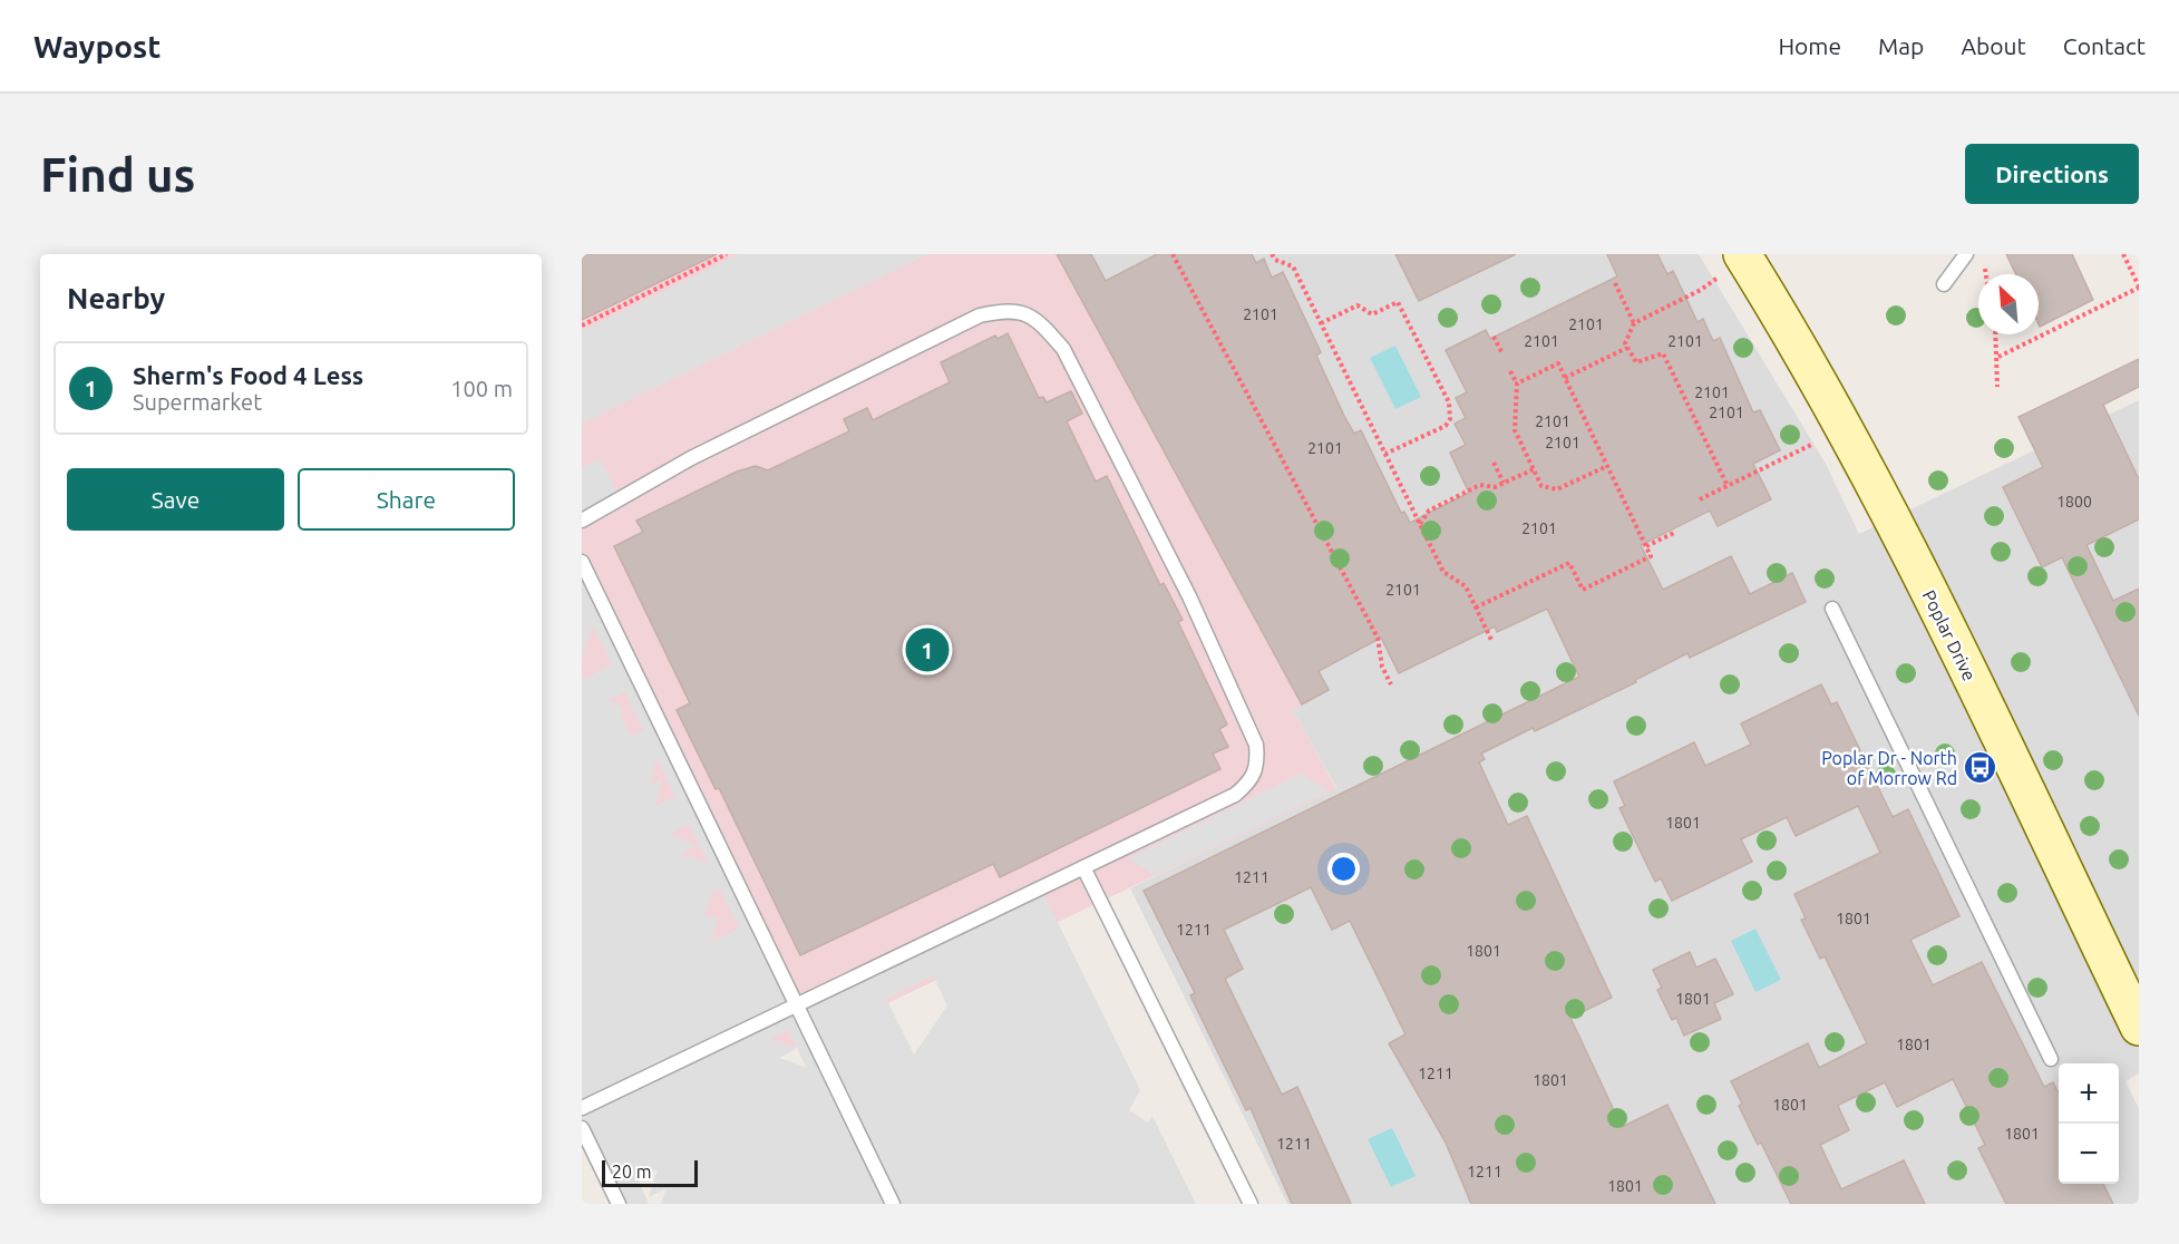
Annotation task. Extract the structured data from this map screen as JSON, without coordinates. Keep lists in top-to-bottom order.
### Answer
{
  "streets": {
    "main road": ["Poplar Drive"]
  },
  "places": {
    "bus stop": ["Poplar Dr - North of Morrow Rd"]
  },
  "house_numbers": [
    "2101",
    "2101",
    "2101",
    "2101",
    "2101",
    "2101",
    "2101",
    "2101",
    "2101",
    "1800",
    "2101",
    "2101",
    "1801",
    "1211",
    "1801",
    "1211",
    "1801",
    "1801",
    "1801",
    "1211",
    "1801",
    "1801",
    "1801",
    "1211",
    "1211",
    "1801"
  ],
  "scale_bar": "20 m",
  "north": "top left",
  "page": {
    "header": "Waypost",
    "nav": [
      "Home",
      "Map",
      "About",
      "Contact"
    ],
    "buttons": [
      "Directions",
      ["Save", "Share"]
    ],
    "title": "Find us",
    "heading": "Nearby",
    "list": [
      {
        "mark": "1",
        "name": "Sherm's Food 4 Less",
        "note": "Supermarket",
        "value": "100 m"
      }
    ],
    "pins": "1",
    "map_buttons": ["+", "−"],
    "scale": "20 m"
  }
}
